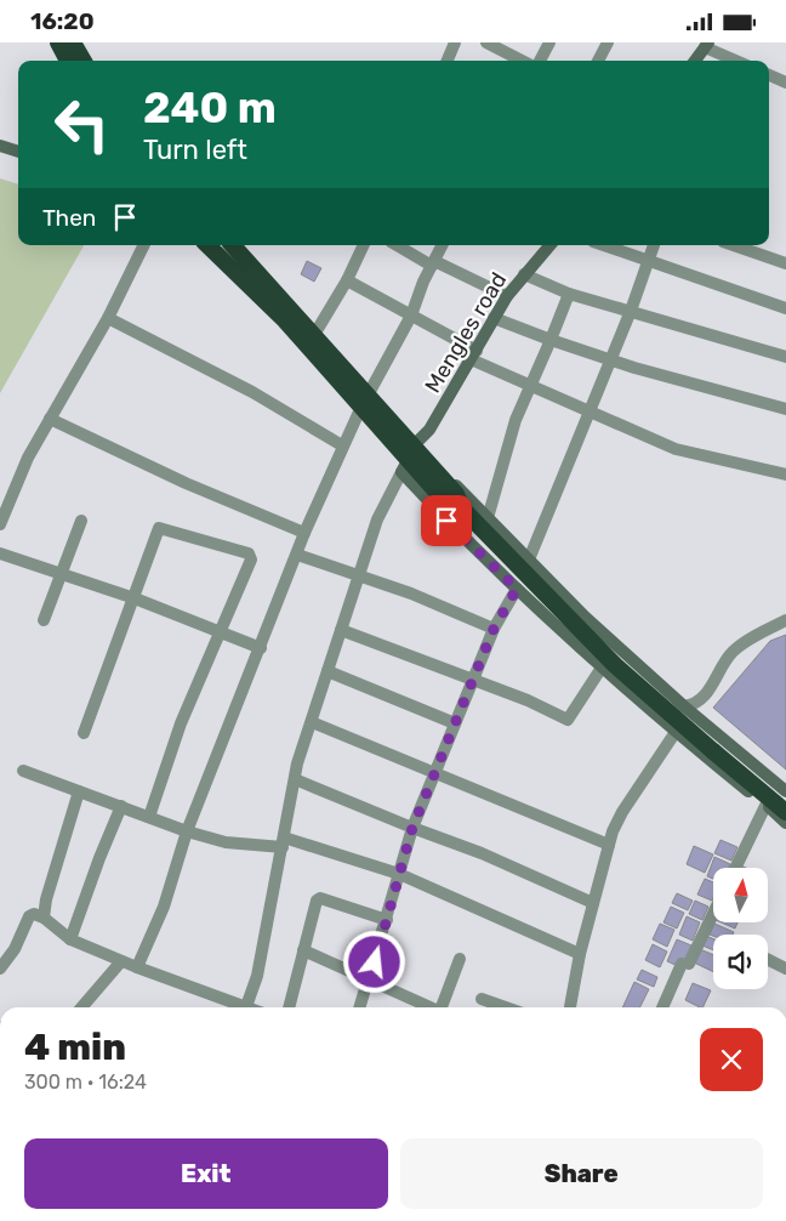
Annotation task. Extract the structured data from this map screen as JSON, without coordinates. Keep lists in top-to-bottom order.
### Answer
{
  "streets": {
    "main road": ["Mengles road"]
  },
  "north": "top",
  "page": {
    "status": "16:20",
    "turn": ["240 m", "Turn left"],
    "then": "Then",
    "heading": ["4 min", "300 m · 16:24"],
    "buttons": ["Exit", "Share"]
  }
}
